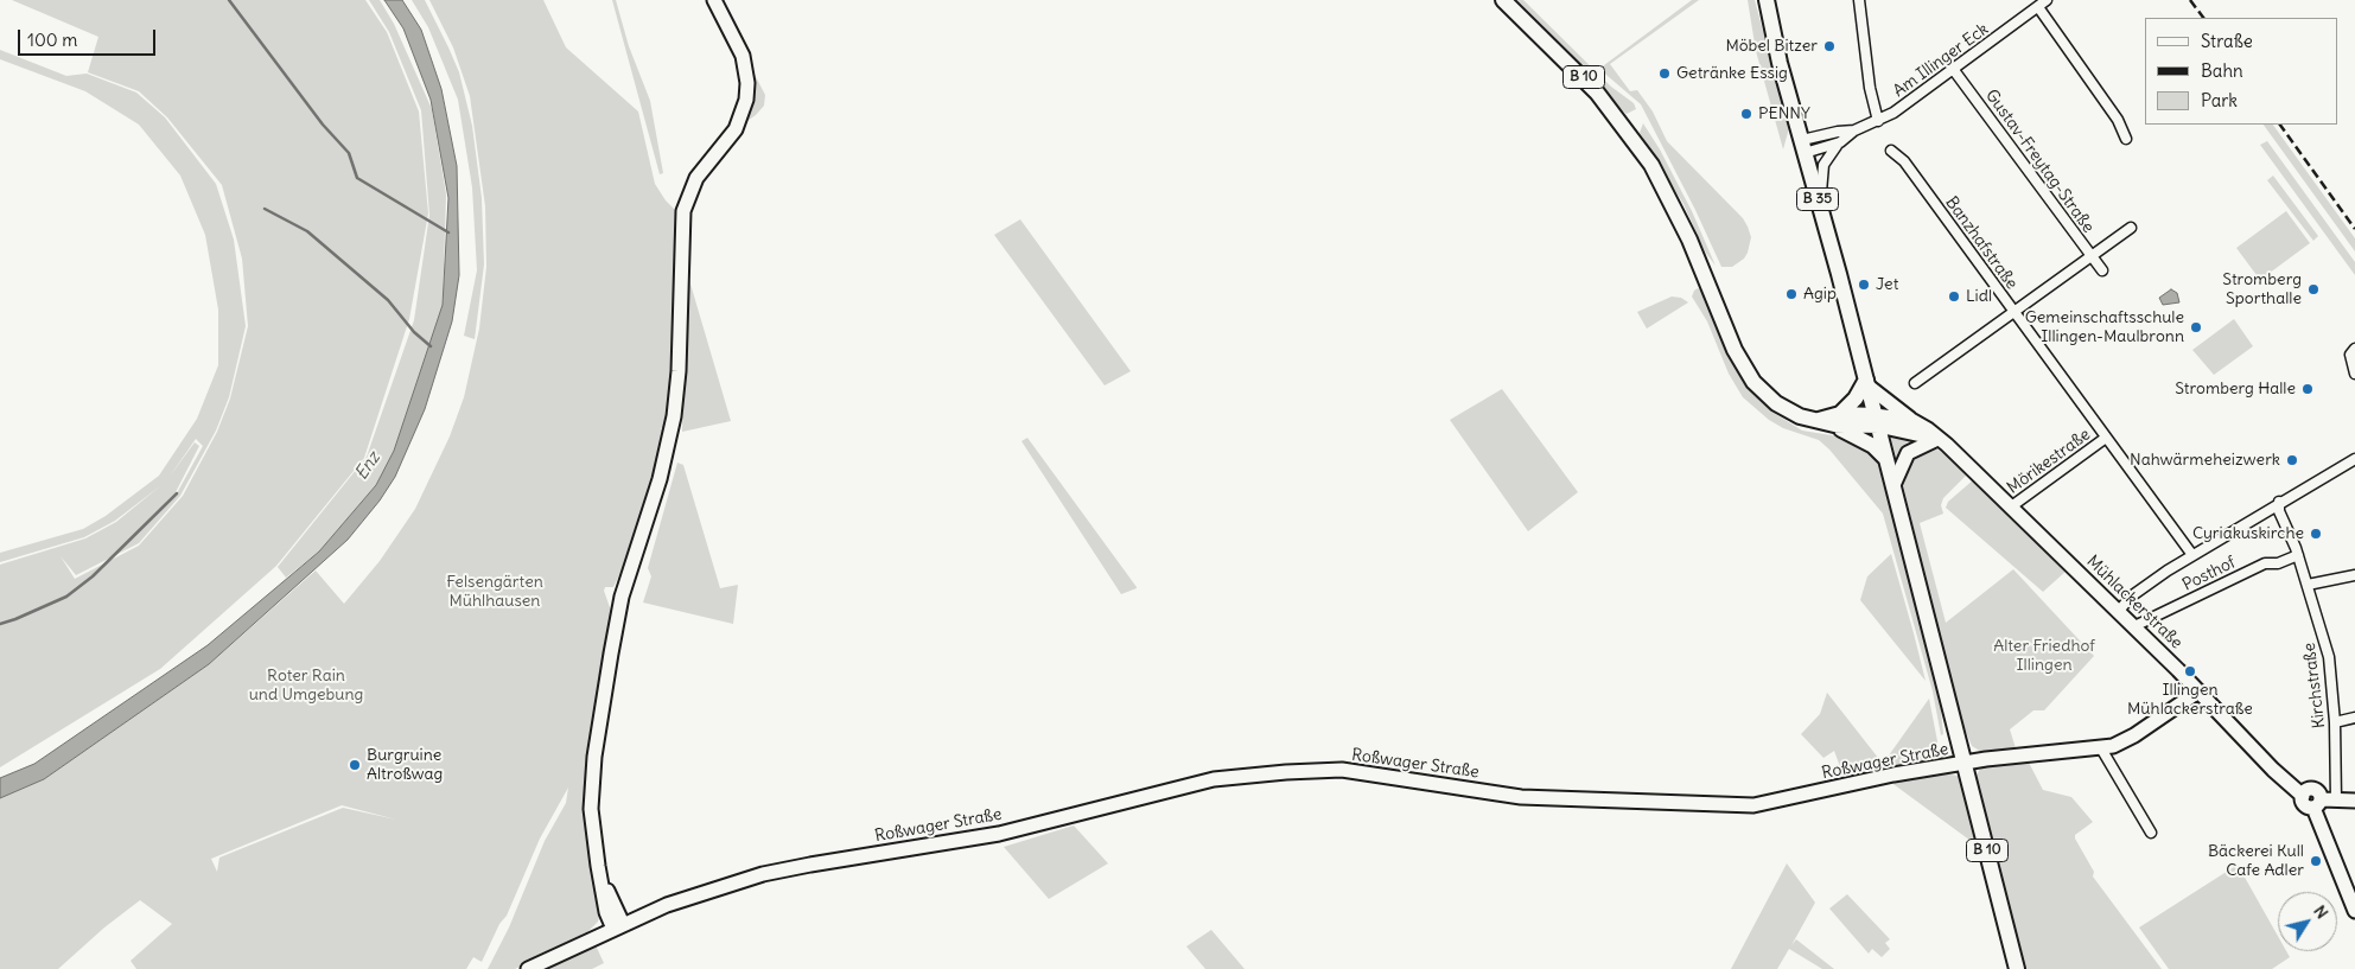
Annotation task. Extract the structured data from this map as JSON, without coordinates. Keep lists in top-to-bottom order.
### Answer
{
  "streets": {
    "main road": ["B 10", "B 35"],
    "street": [
      "Am Illinger Eck",
      "Gustav-Freytag-Straße",
      "Banzhafstraße",
      "Mörikestraße",
      "Posthof",
      "Mühlackerstraße",
      "Kirchstraße",
      "Roßwager Straße"
    ]
  },
  "crossings": [
    ["Am Illinger Eck", "Gustav-Freytag-Straße"],
    ["B 10", "B 35"],
    ["B 10", "Mühlackerstraße"],
    ["B 10", "Roßwager Straße"],
    ["B 35", "Mühlackerstraße"],
    ["Banzhafstraße", "Mörikestraße"],
    ["Mörikestraße", "Mühlackerstraße"],
    ["Posthof", "Mühlackerstraße"],
    ["Posthof", "Kirchstraße"],
    ["Mühlackerstraße", "Roßwager Straße"]
  ],
  "water": ["Enz"],
  "parks": ["Felsengärten Mühlhausen", "Alter Friedhof Illingen", "Roter Rain und Umgebung"],
  "places": [
    "Möbel Bitzer",
    "Getränke Essig",
    "PENNY",
    "Jet",
    "Stromberg Sporthalle",
    "Agip",
    "Lidl",
    "Gemeinschaftsschule Illingen-Maulbronn",
    "Stromberg Halle",
    "Nahwärmeheizwerk",
    "Cyriakuskirche",
    "Illingen Mühlackerstraße",
    "Burgruine Altroßwag",
    "Bäckerei Kull Cafe Adler"
  ],
  "legend": ["Straße", "Bahn", "Park"],
  "scale_bar": "100 m",
  "north": "top right"
}
